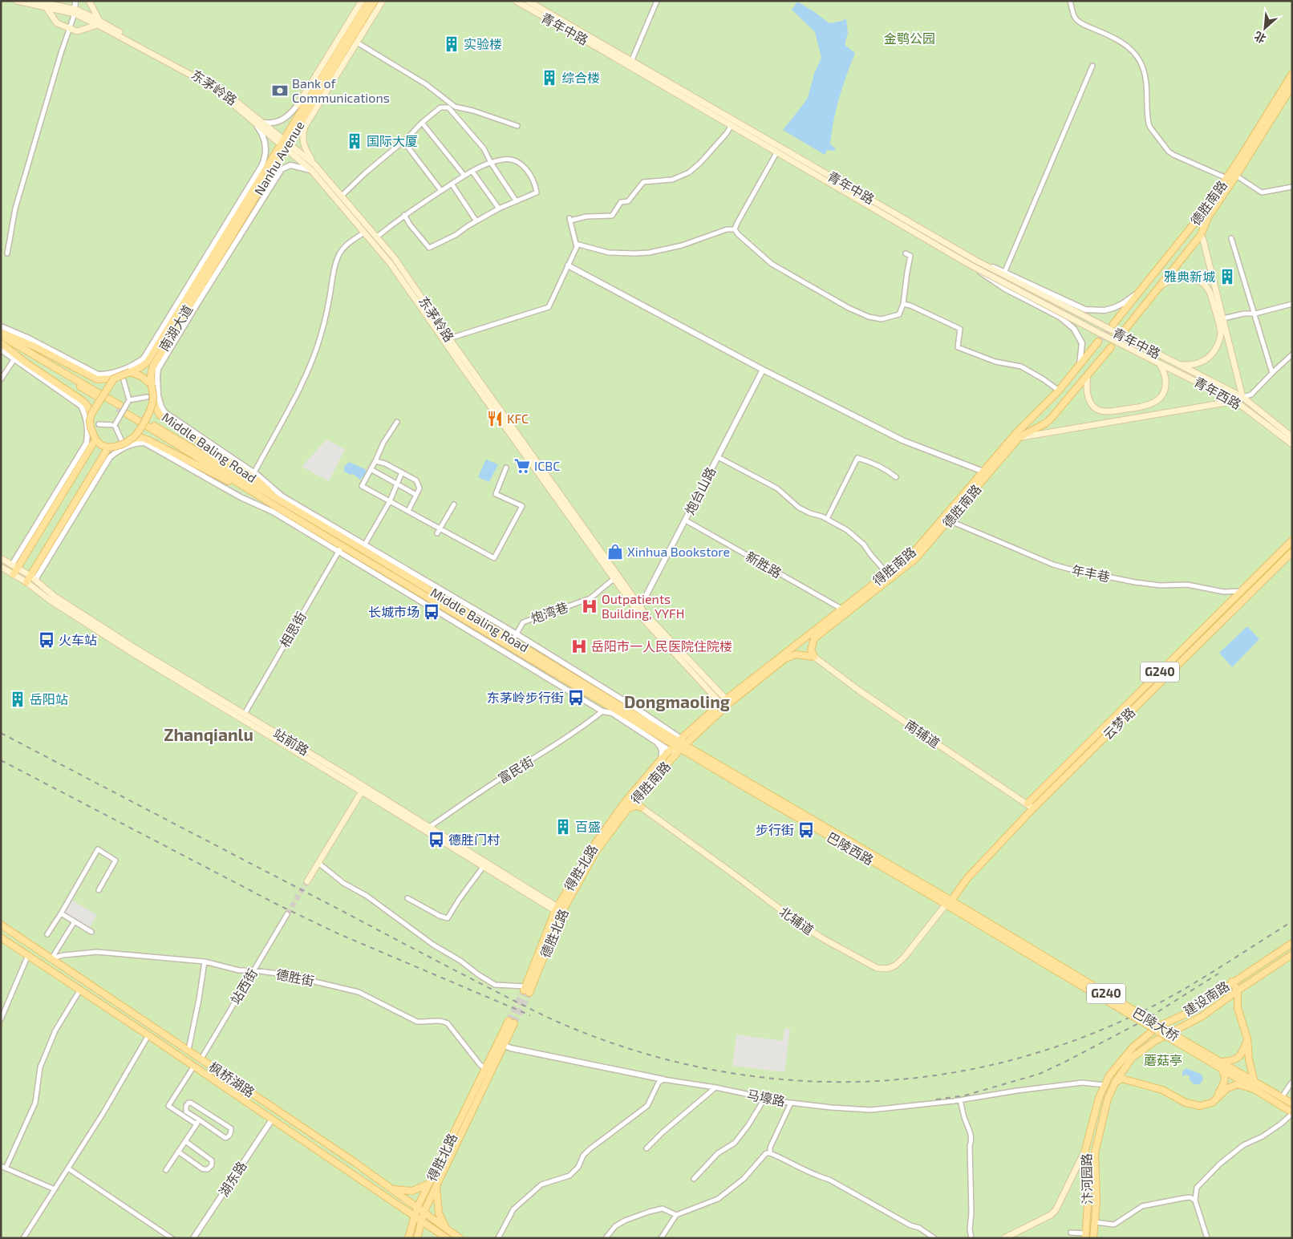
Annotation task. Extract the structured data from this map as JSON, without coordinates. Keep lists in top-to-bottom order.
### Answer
{
  "streets": {
    "main road": [
      "青年中路",
      "东茅岭路",
      "Nanhu Avenue",
      "德胜南路",
      "南湖大道",
      "青年西路",
      "Middle Baling Road",
      "得胜南路",
      "G240",
      "云梦路",
      "南辅道",
      "站前路",
      "巴陵西路",
      "得胜北路",
      "北辅道",
      "德胜北路",
      "建设南路",
      "巴陵大桥",
      "枫桥湖路",
      "汴河园路"
    ],
    "street": [
      "炮台山路",
      "新胜路",
      "年丰巷",
      "炮湾巷",
      "相思街",
      "富民街",
      "德胜街",
      "站西街",
      "马壕路",
      "湖东路"
    ]
  },
  "crossings": [
    ["青年中路", "青年西路"],
    ["东茅岭路", "Nanhu Avenue"],
    ["东茅岭路", "炮台山路"],
    ["东茅岭路", "得胜南路"],
    ["东茅岭路", "炮湾巷"],
    ["Nanhu Avenue", "南湖大道"],
    ["德胜南路", "得胜南路"],
    ["德胜南路", "年丰巷"],
    ["德胜南路", "南辅道"],
    ["南湖大道", "Middle Baling Road"],
    ["Middle Baling Road", "得胜南路"],
    ["Middle Baling Road", "炮湾巷"],
    ["Middle Baling Road", "相思街"],
    ["Middle Baling Road", "巴陵西路"],
    ["Middle Baling Road", "得胜北路"],
    ["炮台山路", "新胜路"],
    ["新胜路", "得胜南路"],
    ["得胜南路", "南辅道"],
    ["得胜南路", "巴陵西路"],
    ["得胜南路", "得胜北路"],
    ["得胜南路", "德胜北路"],
    ["年丰巷", "G240"],
    ["相思街", "站前路"],
    ["G240", "南辅道"],
    ["G240", "巴陵大桥"],
    ["云梦路", "南辅道"],
    ["云梦路", "巴陵西路"],
    ["云梦路", "北辅道"],
    ["站前路", "富民街"],
    ["站前路", "得胜北路"],
    ["站前路", "德胜北路"],
    ["巴陵西路", "得胜北路"],
    ["巴陵西路", "北辅道"],
    ["巴陵西路", "巴陵大桥"],
    ["得胜北路", "德胜北路"],
    ["得胜北路", "德胜街"],
    ["得胜北路", "枫桥湖路"],
    ["德胜街", "站西街"],
    ["德胜街", "枫桥湖路"],
    ["站西街", "枫桥湖路"],
    ["建设南路", "汴河园路"],
    ["枫桥湖路", "湖东路"],
    ["马壕路", "汴河园路"]
  ],
  "districts": ["Dongmaoling", "Zhanqianlu"],
  "parks": ["金鹗公园", "蘑菇亭"],
  "places": {
    "building": [
      "实验楼",
      "综合楼",
      "国际大厦",
      "雅典新城",
      "岳阳站",
      "百盛"
    ],
    "bank": ["Bank of Communications"],
    "restaurant": ["KFC"],
    "supermarket": ["ICBC"],
    "shop": ["Xinhua Bookstore"],
    "hospital": ["Outpatients Building, YYFH", "岳阳市一人民医院住院楼"],
    "bus stop": [
      "长城市场",
      "火车站",
      "东茅岭步行街",
      "步行街",
      "德胜门村"
    ]
  },
  "north": "bottom left"
}
